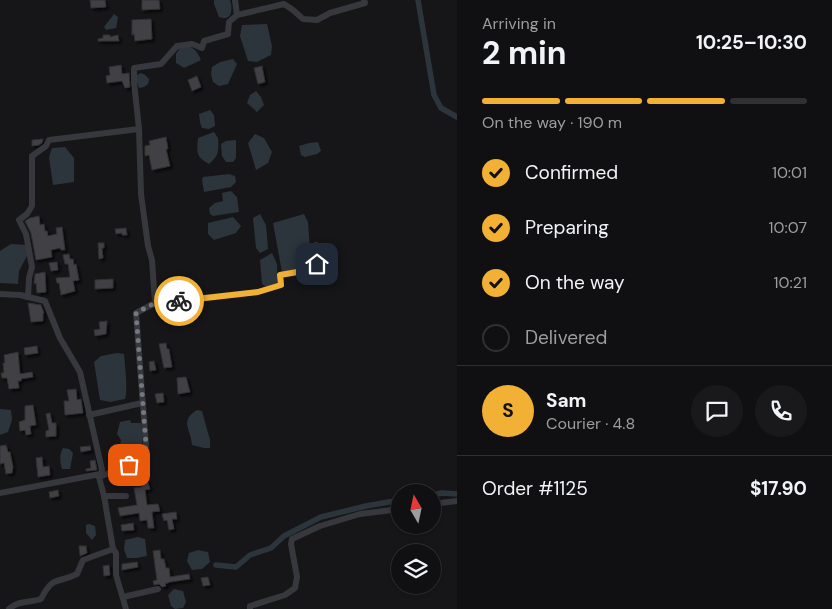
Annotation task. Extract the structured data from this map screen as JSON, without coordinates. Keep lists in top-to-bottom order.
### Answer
{
  "north": "top",
  "page": {
    "heading": ["2 min", "Arriving in", "10:25–10:30"],
    "panel": [
      "Sam",
      "Courier · 4.8",
      "Order #1125",
      "$17.90"
    ],
    "bar": "On the way · 190 m",
    "list": [
      ["Confirmed", "10:01"],
      ["Preparing", "10:07"],
      ["On the way", "10:21"],
      "Delivered"
    ],
    "round": "S"
  }
}
